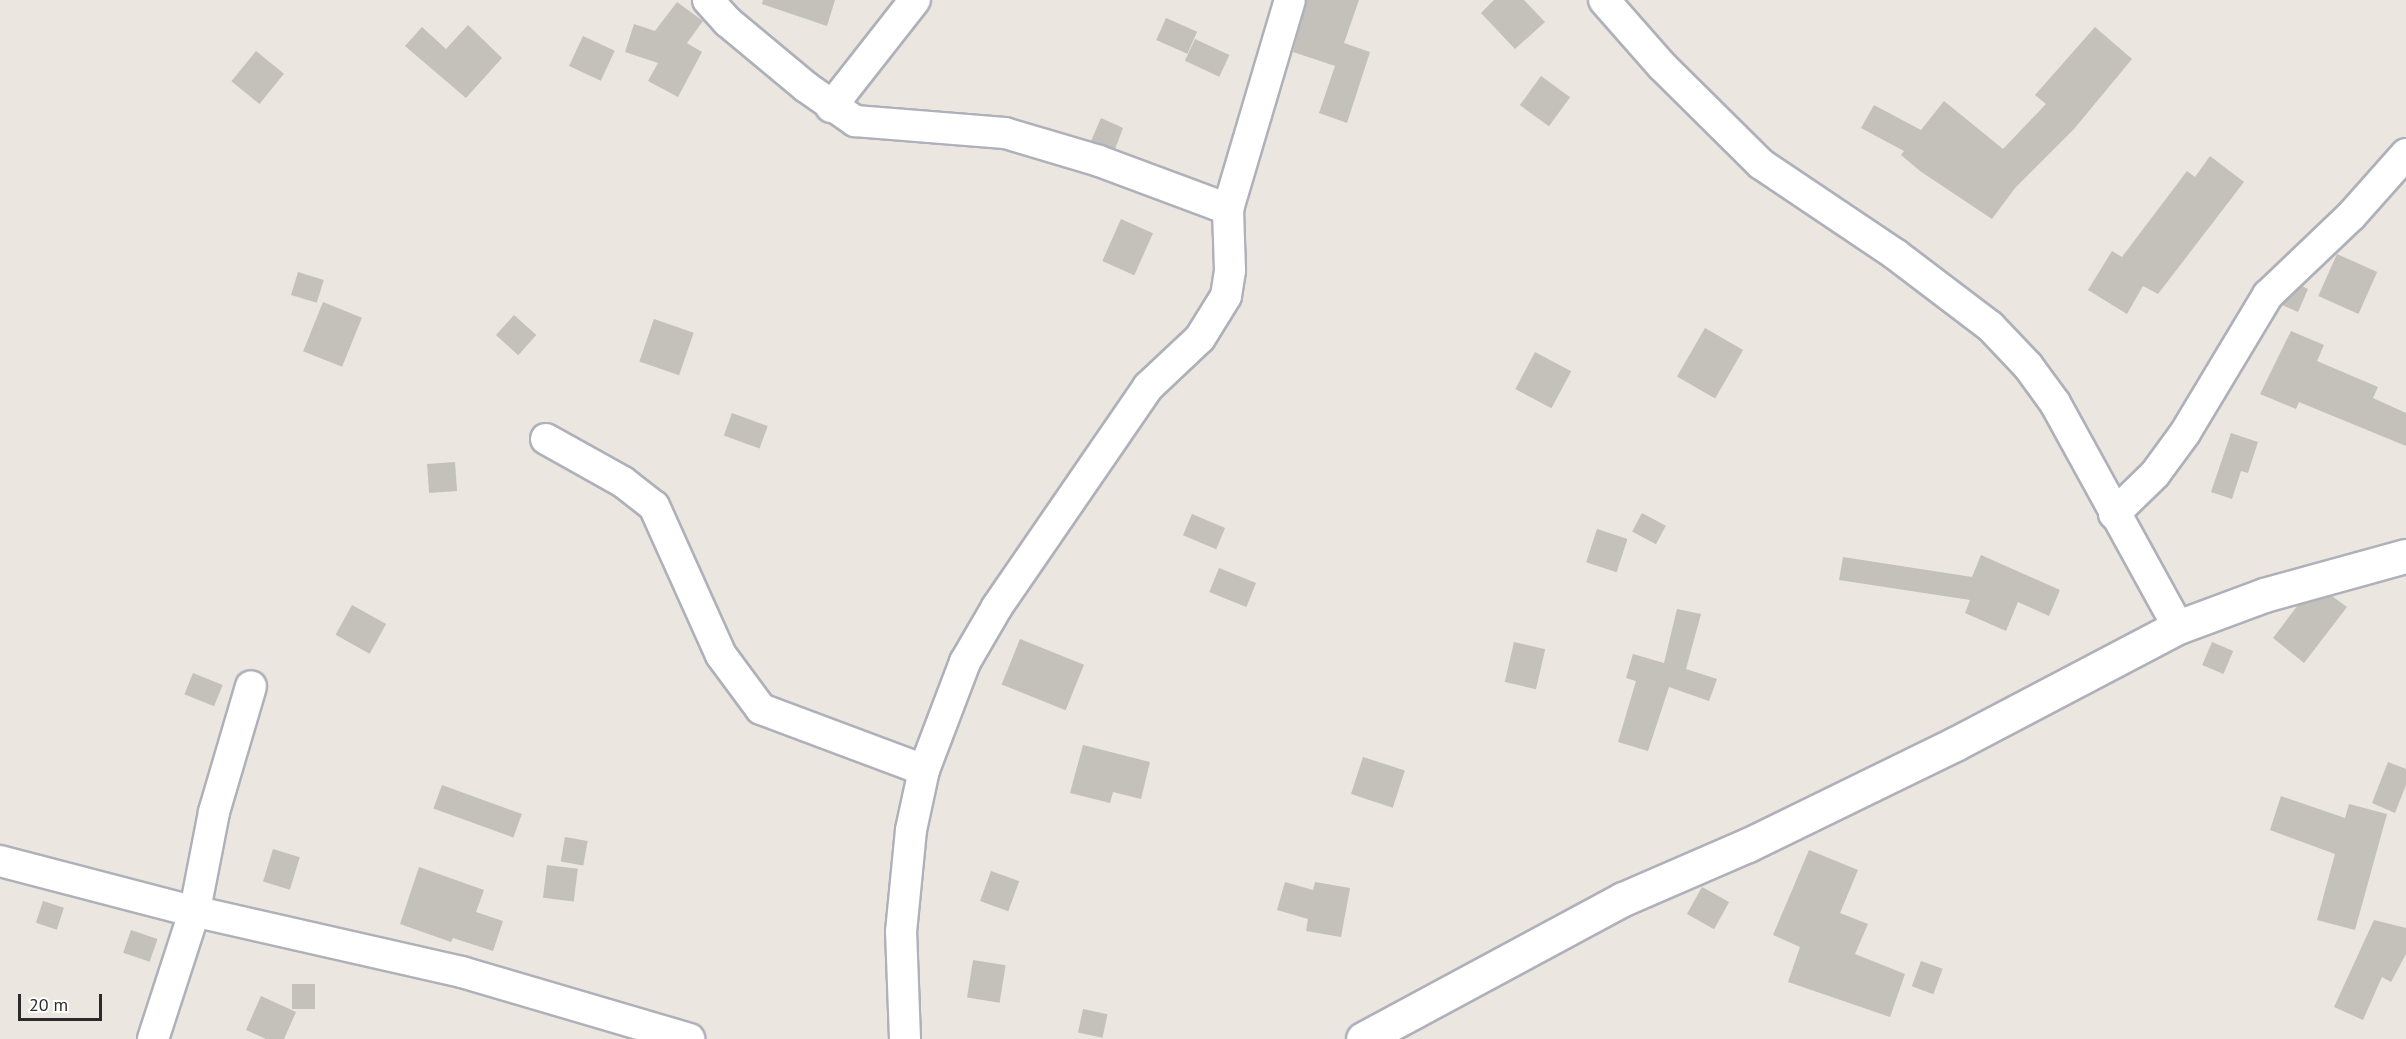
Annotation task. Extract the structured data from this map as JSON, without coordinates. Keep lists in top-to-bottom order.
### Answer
{
  "scale_bar": "20 m"
}
